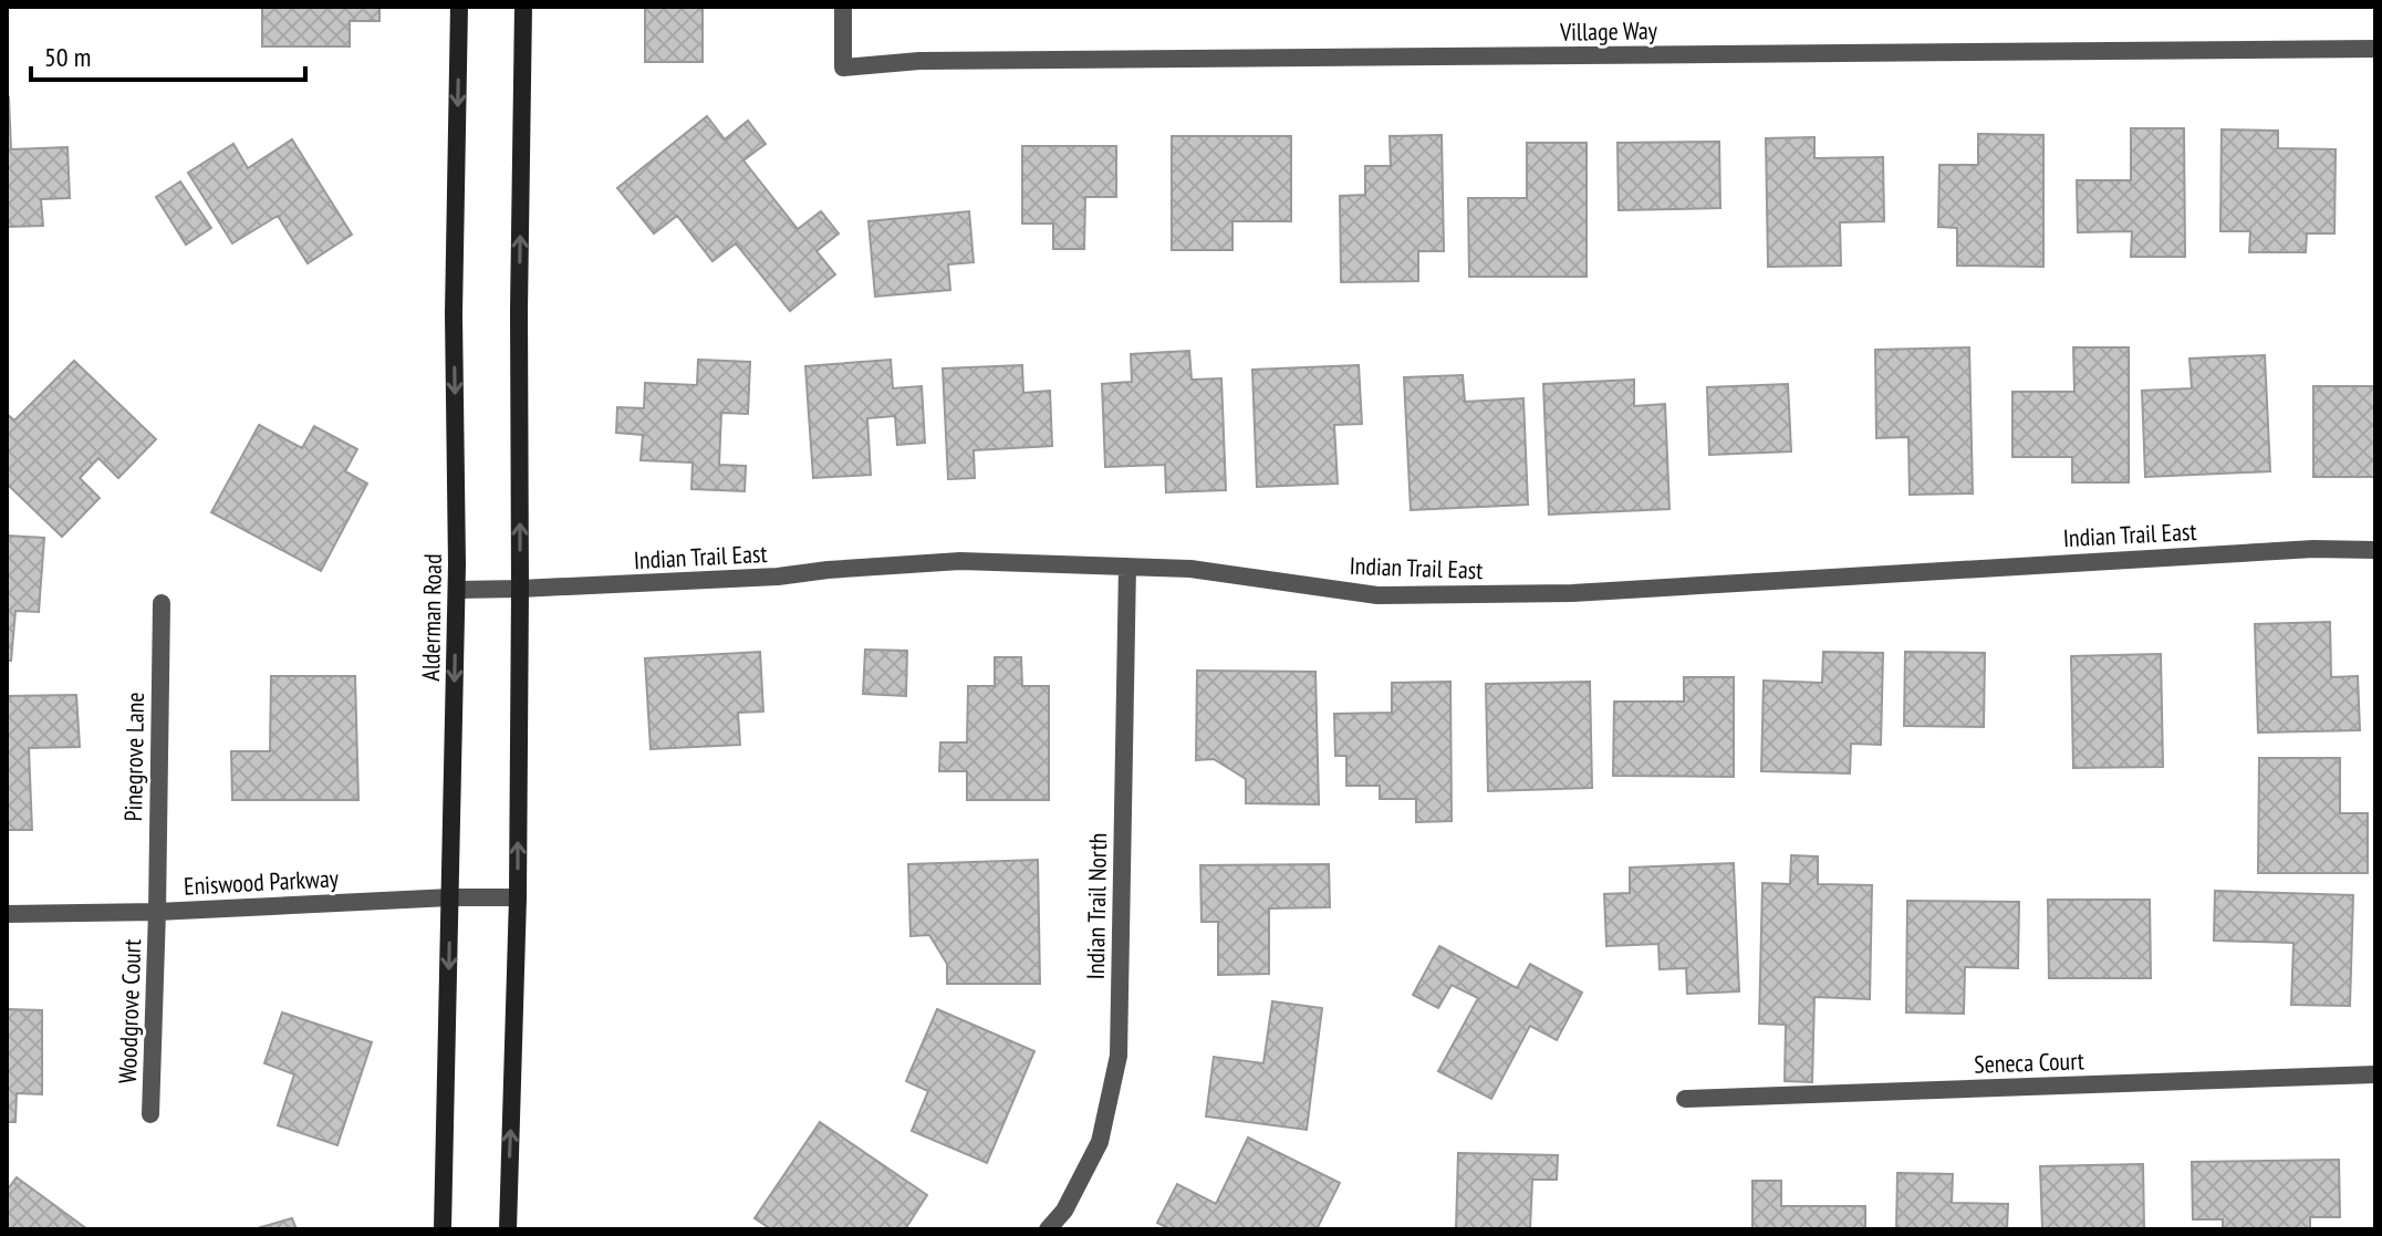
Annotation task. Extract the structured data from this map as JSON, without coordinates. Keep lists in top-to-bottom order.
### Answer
{
  "streets": {
    "main road": ["Alderman Road"],
    "street": [
      "Village Way",
      "Indian Trail East",
      "Pinegrove Lane",
      "Eniswood Parkway",
      "Indian Trail North",
      "Woodgrove Court",
      "Seneca Court"
    ]
  },
  "crossings": [
    ["Indian Trail East", "Alderman Road"],
    ["Indian Trail East", "Indian Trail North"],
    ["Alderman Road", "Eniswood Parkway"],
    ["Pinegrove Lane", "Eniswood Parkway"],
    ["Pinegrove Lane", "Woodgrove Court"],
    ["Eniswood Parkway", "Woodgrove Court"]
  ],
  "scale_bar": "50 m"
}
